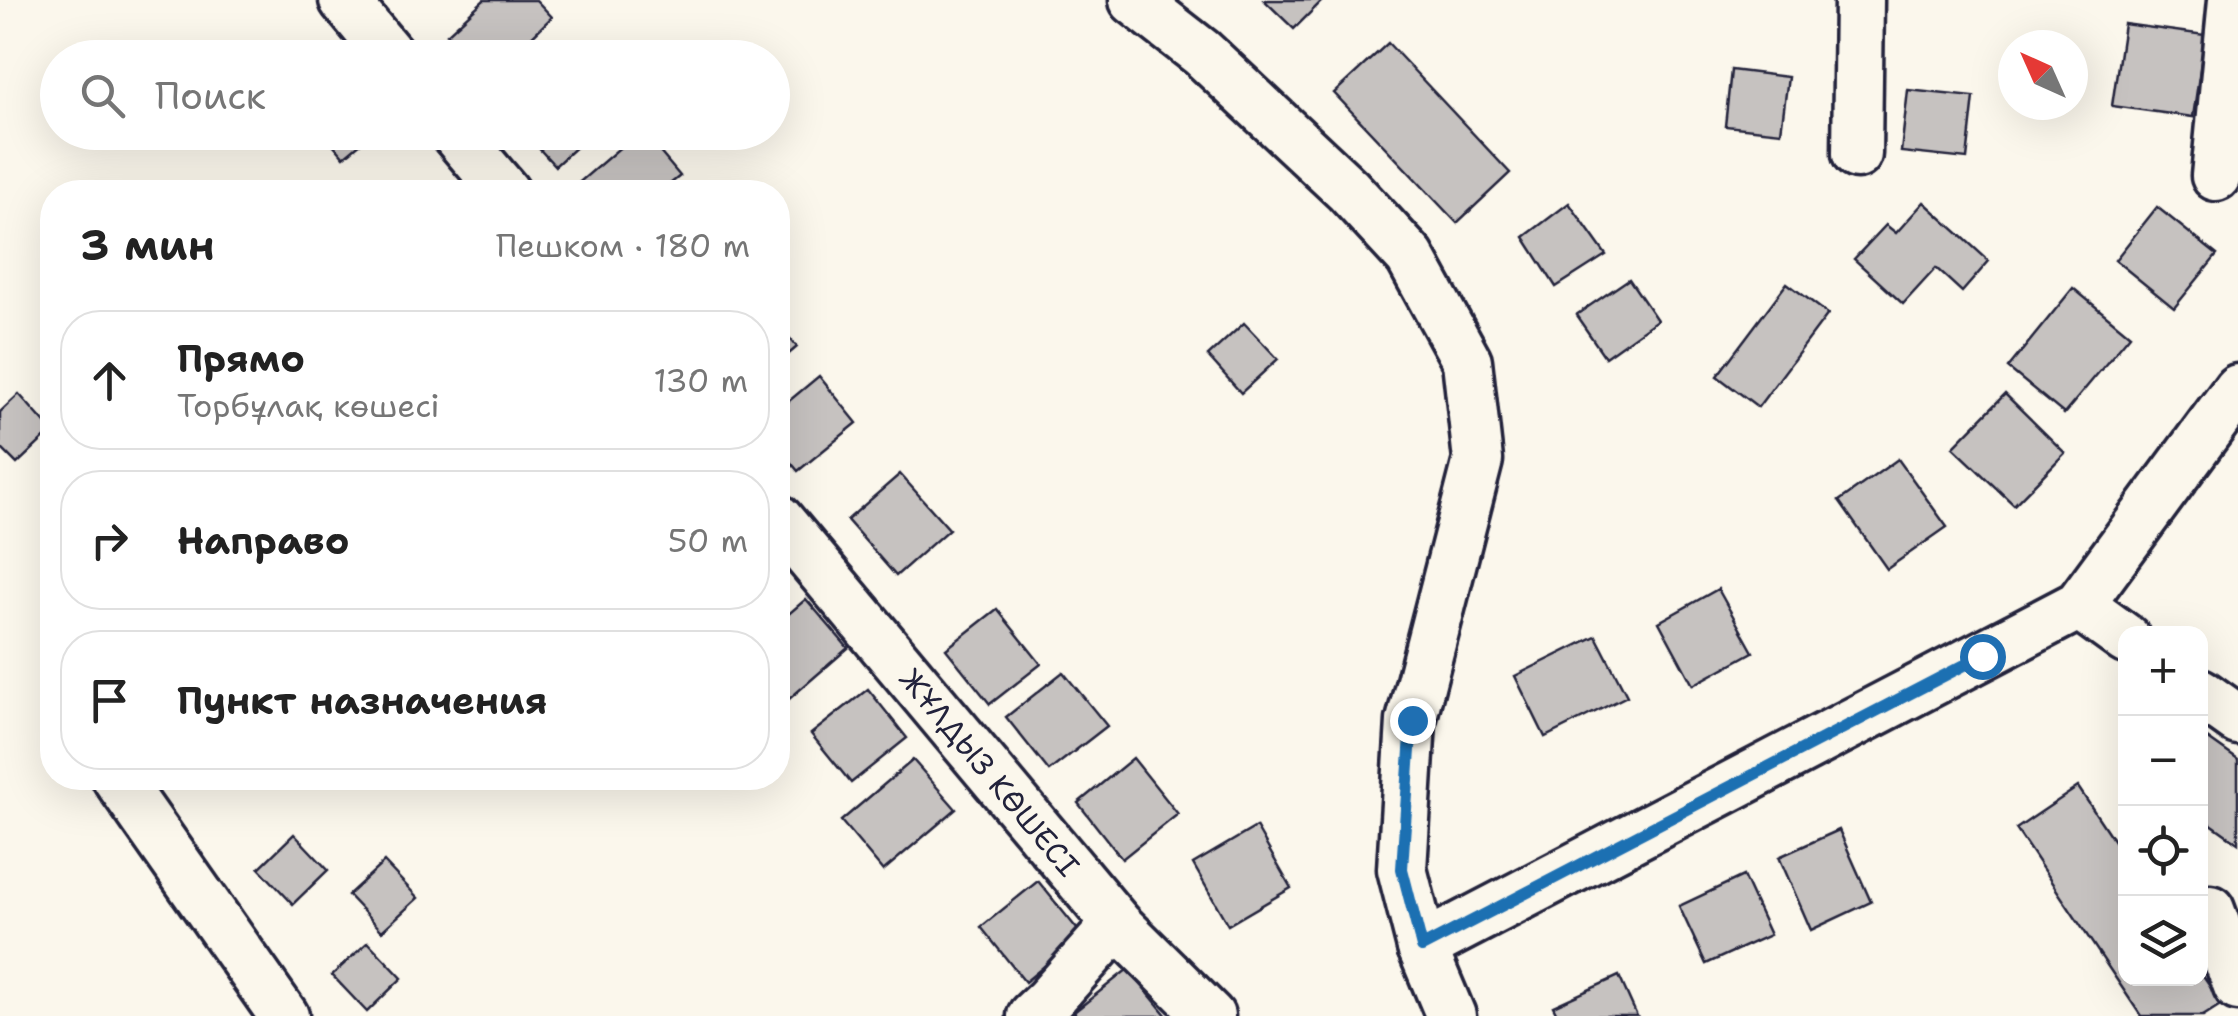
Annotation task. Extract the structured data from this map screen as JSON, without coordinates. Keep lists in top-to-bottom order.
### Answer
{
  "streets": {
    "street": ["ЖҰЛДЫЗ КӨШЕСІ"]
  },
  "north": "top left",
  "page": {
    "search": "Поиск",
    "heading": ["3 мин", "Пешком · 180 m"],
    "list": [
      ["Прямо", "Торбұлақ көшесі", "130 m"],
      ["Направо", "50 m"],
      "Пункт назначения"
    ],
    "map_buttons": ["+", "−"]
  }
}
